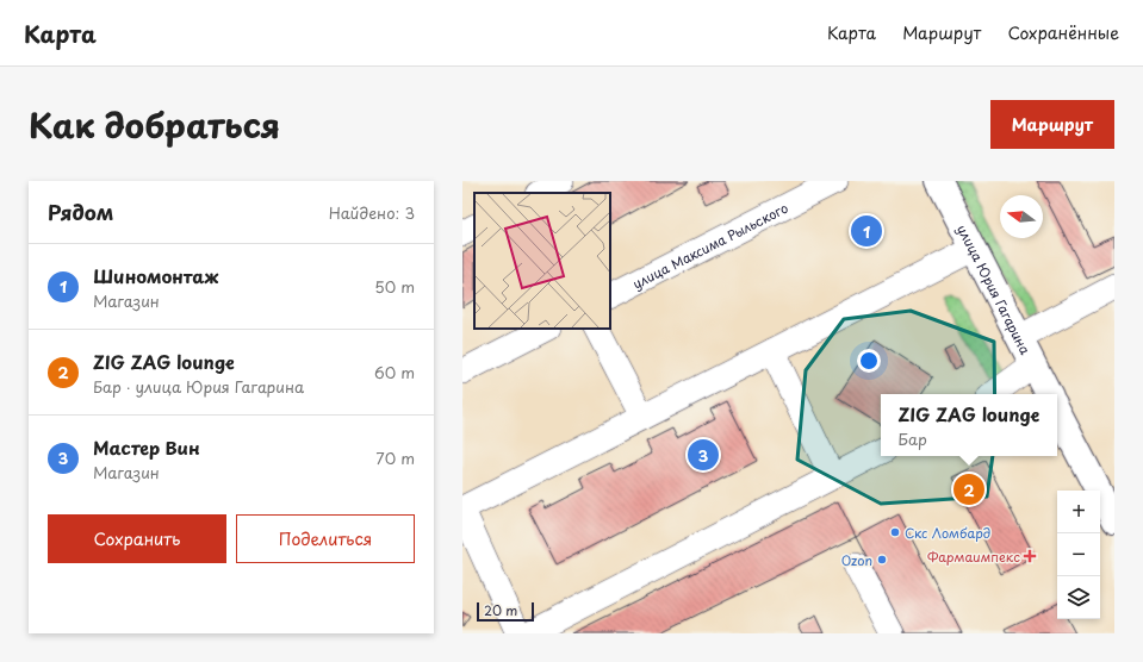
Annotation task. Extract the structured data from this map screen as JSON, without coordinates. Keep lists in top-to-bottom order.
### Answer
{
  "streets": {
    "main road": ["улица Юрия Гагарина"],
    "street": ["улица Максима Рыльского"]
  },
  "places": {
    "other": ["Скс Ломбард", "Ozon"],
    "health": ["Фармаимпекс"]
  },
  "scale_bar": "20 m",
  "north": "left",
  "page": {
    "header": "Карта",
    "nav": ["Карта", "Маршрут", "Сохранённые"],
    "title": "Как добраться",
    "buttons": [
      "Маршрут",
      ["Сохранить", "Поделиться"]
    ],
    "heading": ["Рядом", "Найдено: 3"],
    "pins": ["1", "3", "2"],
    "list": [
      {
        "mark": "1",
        "name": "Шиномонтаж",
        "note": "Магазин",
        "value": "50 m"
      },
      {
        "mark": "2",
        "name": "ZIG ZAG lounge",
        "note": "Бар · улица Юрия Гагарина",
        "value": "60 m"
      },
      {
        "mark": "3",
        "name": "Мастер Вин",
        "note": "Магазин",
        "value": "70 m"
      }
    ],
    "popup": ["ZIG ZAG lounge", "Бар"],
    "map_buttons": ["+", "−"],
    "scale": "20 m"
  }
}
